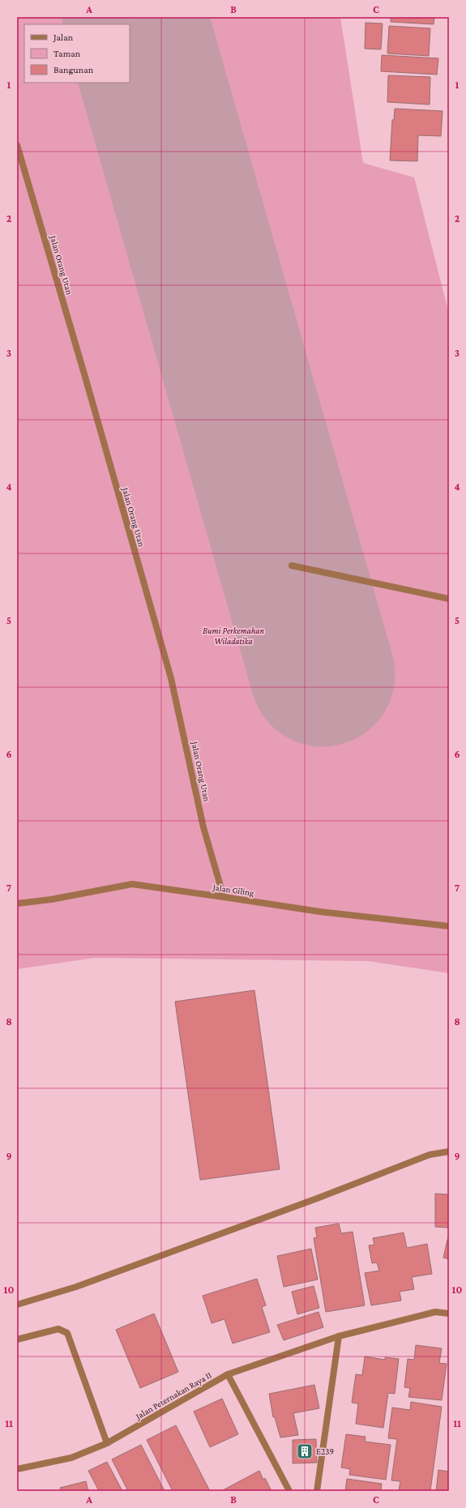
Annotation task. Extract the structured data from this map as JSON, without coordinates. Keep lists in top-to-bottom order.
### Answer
{
  "streets": {
    "street": ["Jalan Orang Utan", "Jalan Giling", "Jalan Peternakan Raya II"]
  },
  "crossings": [
    ["Jalan Orang Utan", "Jalan Giling"]
  ],
  "parks": ["Bumi Perkemahan Wiladatika"],
  "places": {
    "building": ["E239"]
  },
  "legend": ["Jalan", "Taman", "Bangunan"],
  "grid": {
    "columns": ["A", "B", "C"],
    "rows": [
      "1",
      "2",
      "3",
      "4",
      "5",
      "6",
      "7",
      "8",
      "9",
      "10",
      "11"
    ]
  }
}
